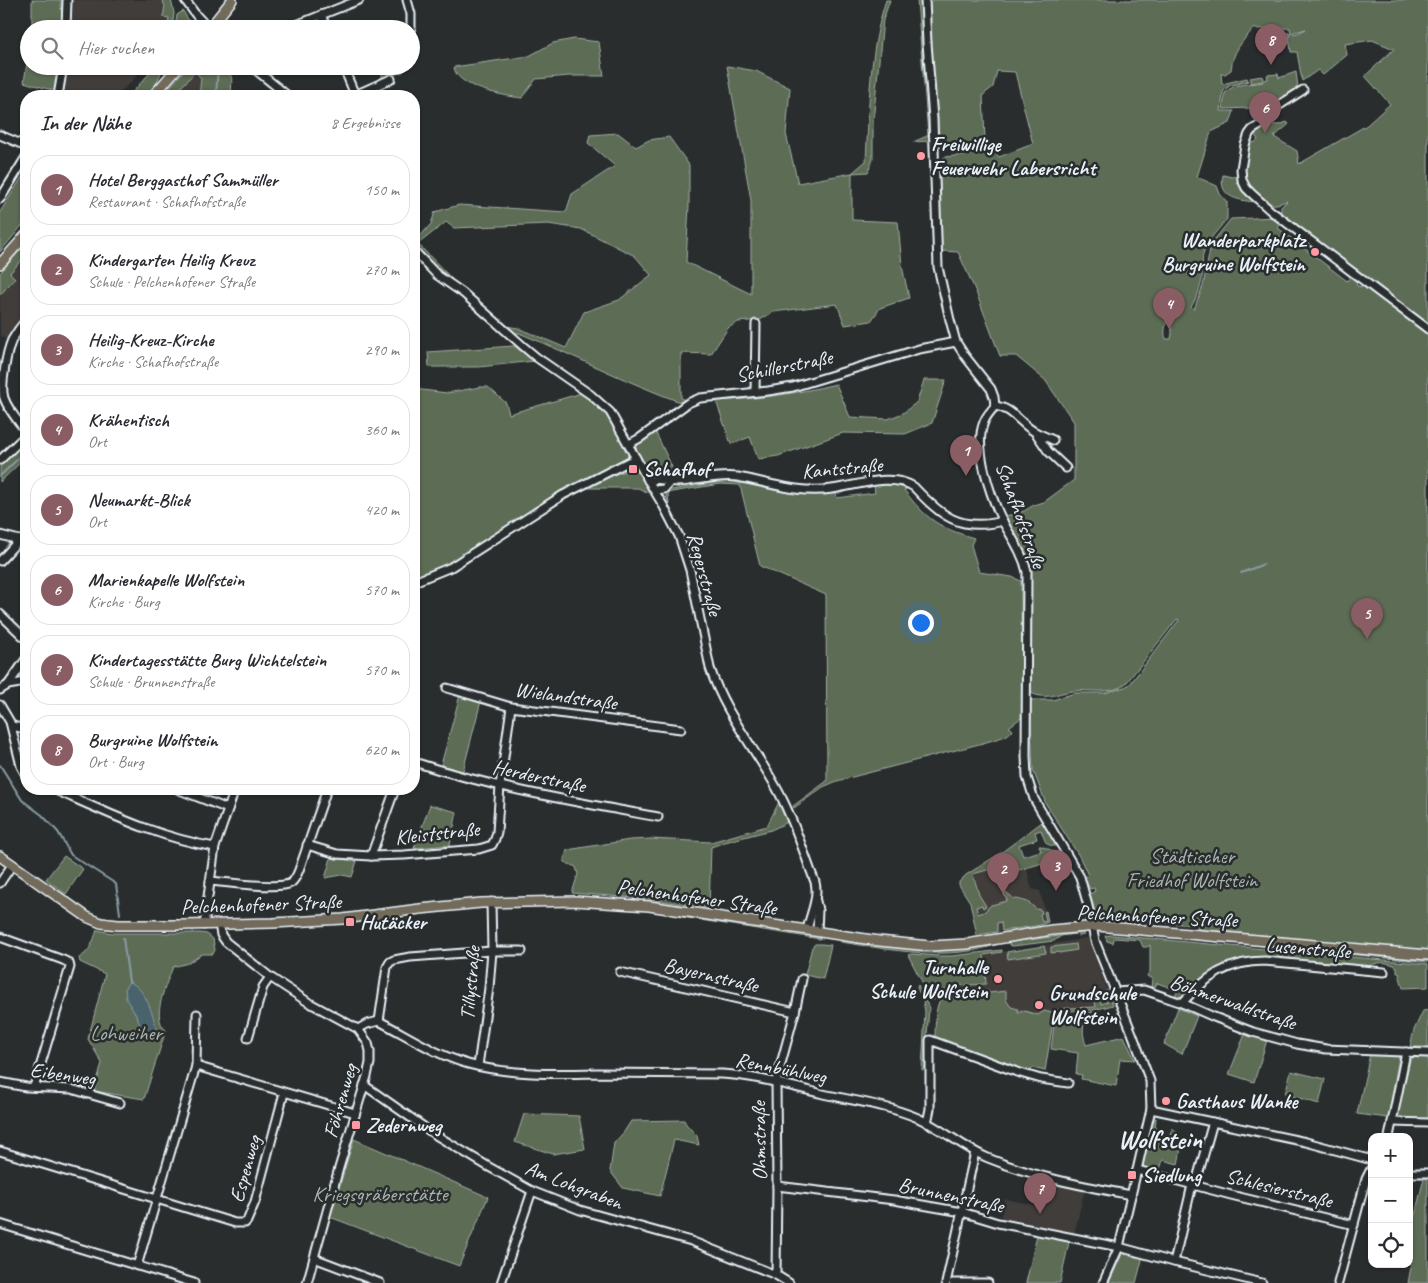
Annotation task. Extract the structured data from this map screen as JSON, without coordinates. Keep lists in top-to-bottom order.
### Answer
{
  "streets": {
    "main road": ["Pelchenhofener Straße"],
    "street": [
      "Schillerstraße",
      "Kantstraße",
      "Schafhofstraße",
      "Regerstraße",
      "Wielandstraße",
      "Herderstraße",
      "Kleiststraße",
      "Lusenstraße",
      "Bayernstraße",
      "Tillystraße",
      "Böhmerwaldstraße",
      "Rennbühlweg",
      "Eibenweg",
      "Föhrenweg",
      "Ohmstraße",
      "Espenweg",
      "Am Lohgraben",
      "Schlesierstraße",
      "Brunnenstraße"
    ]
  },
  "crossings": [
    ["Schillerstraße", "Regerstraße"],
    ["Kantstraße", "Schafhofstraße"],
    ["Kantstraße", "Regerstraße"],
    ["Schafhofstraße", "Pelchenhofener Straße"],
    ["Schafhofstraße", "Böhmerwaldstraße"],
    ["Schafhofstraße", "Rennbühlweg"],
    ["Schafhofstraße", "Schlesierstraße"],
    ["Schafhofstraße", "Brunnenstraße"],
    ["Regerstraße", "Pelchenhofener Straße"],
    ["Wielandstraße", "Kleiststraße"],
    ["Herderstraße", "Kleiststraße"],
    ["Pelchenhofener Straße", "Tillystraße"],
    ["Lusenstraße", "Böhmerwaldstraße"],
    ["Bayernstraße", "Ohmstraße"],
    ["Tillystraße", "Rennbühlweg"],
    ["Rennbühlweg", "Ohmstraße"],
    ["Föhrenweg", "Am Lohgraben"],
    ["Ohmstraße", "Am Lohgraben"],
    ["Ohmstraße", "Brunnenstraße"]
  ],
  "districts": ["Wolfstein"],
  "parks": ["Städtischer Friedhof Wolfstein", "Lohweiher", "Kriegsgräberstätte"],
  "places": {
    "other": [
      "Freiwillige Feuerwehr Labersricht",
      "Wanderparkplatz Burgruine Wolfstein",
      "Turnhalle Schule Wolfstein",
      "Grundschule Wolfstein",
      "Gasthaus Wanke"
    ],
    "transit": [
      "Schafhof",
      "Hutäcker",
      "Zedernweg",
      "Siedlung"
    ]
  },
  "page": {
    "search": "Hier suchen",
    "pins": [
      "8",
      "6",
      "4",
      "1",
      "5",
      "3",
      "2",
      "7"
    ],
    "heading": ["In der Nähe", "8 Ergebnisse"],
    "list": [
      {
        "mark": "1",
        "name": "Hotel Berggasthof Sammüller",
        "note": "Restaurant · Schafhofstraße",
        "value": "150 m"
      },
      {
        "mark": "2",
        "name": "Kindergarten Heilig Kreuz",
        "note": "Schule · Pelchenhofener Straße",
        "value": "270 m"
      },
      {
        "mark": "3",
        "name": "Heilig-Kreuz-Kirche",
        "note": "Kirche · Schafhofstraße",
        "value": "290 m"
      },
      {
        "mark": "4",
        "name": "Krähentisch",
        "note": "Ort",
        "value": "360 m"
      },
      {
        "mark": "5",
        "name": "Neumarkt-Blick",
        "note": "Ort",
        "value": "420 m"
      },
      {
        "mark": "6",
        "name": "Marienkapelle Wolfstein",
        "note": "Kirche · Burg",
        "value": "570 m"
      },
      {
        "mark": "7",
        "name": "Kindertagesstätte Burg Wichtelstein",
        "note": "Schule · Brunnenstraße",
        "value": "570 m"
      },
      {
        "mark": "8",
        "name": "Burgruine Wolfstein",
        "note": "Ort · Burg",
        "value": "620 m"
      }
    ],
    "map_buttons": ["+", "−"]
  }
}
